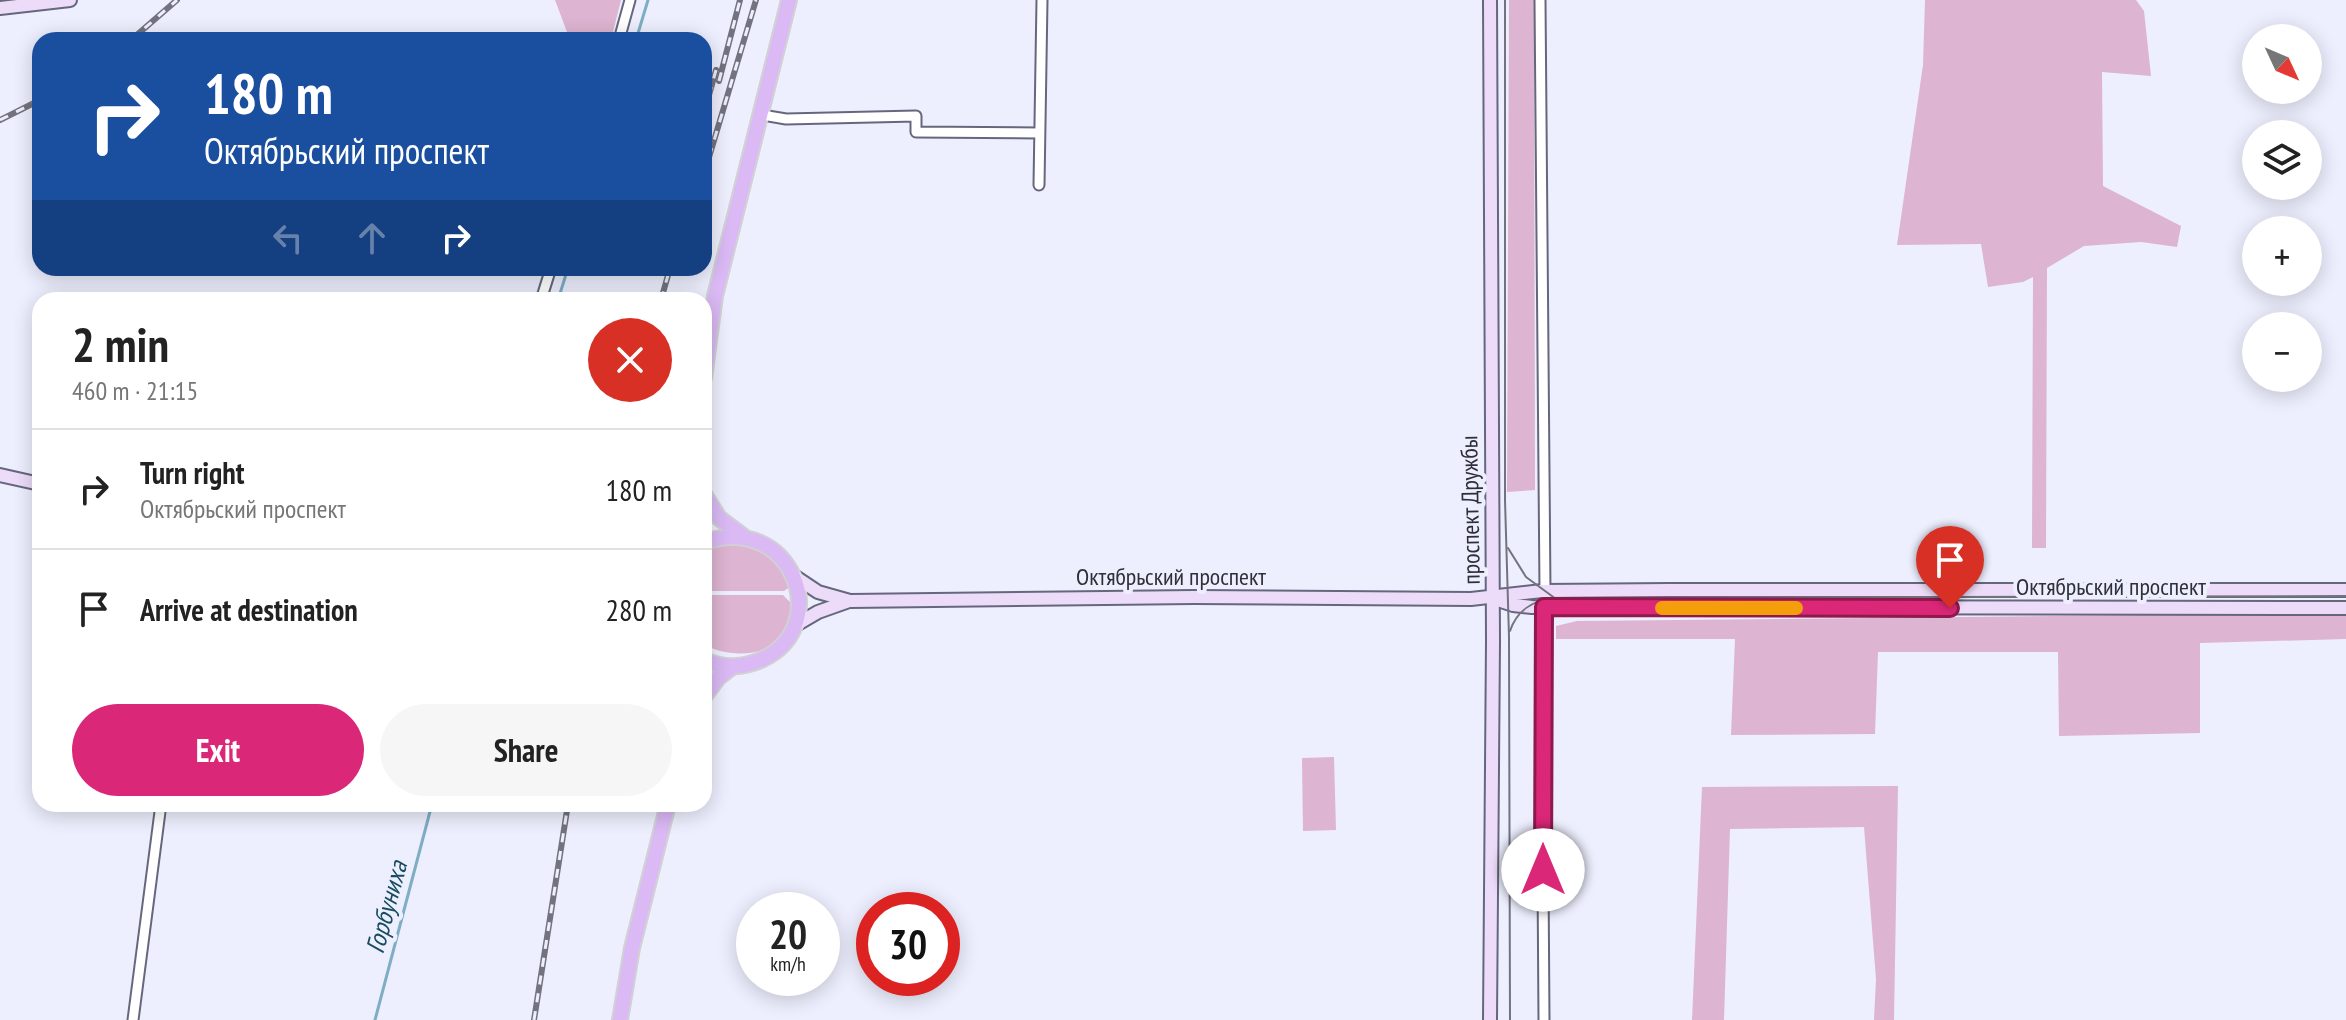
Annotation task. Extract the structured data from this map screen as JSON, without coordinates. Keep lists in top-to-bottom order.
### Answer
{
  "streets": {
    "main road": ["проспект Дружбы", "Октябрьский проспект"]
  },
  "crossings": [
    ["проспект Дружбы", "Октябрьский проспект"]
  ],
  "water": ["Горбуниха"],
  "north": "bottom right",
  "page": {
    "map_buttons": ["+", "−"],
    "turn": ["180 m", "Октябрьский проспект"],
    "heading": ["2 min", "460 m · 21:15"],
    "list": [
      {
        "name": "Turn right",
        "note": "Октябрьский проспект",
        "value": "180 m"
      },
      {
        "name": "Arrive at destination",
        "value": "280 m"
      }
    ],
    "buttons": ["Exit", "Share"],
    "speed": "20 km/h",
    "limit": "30"
  }
}
